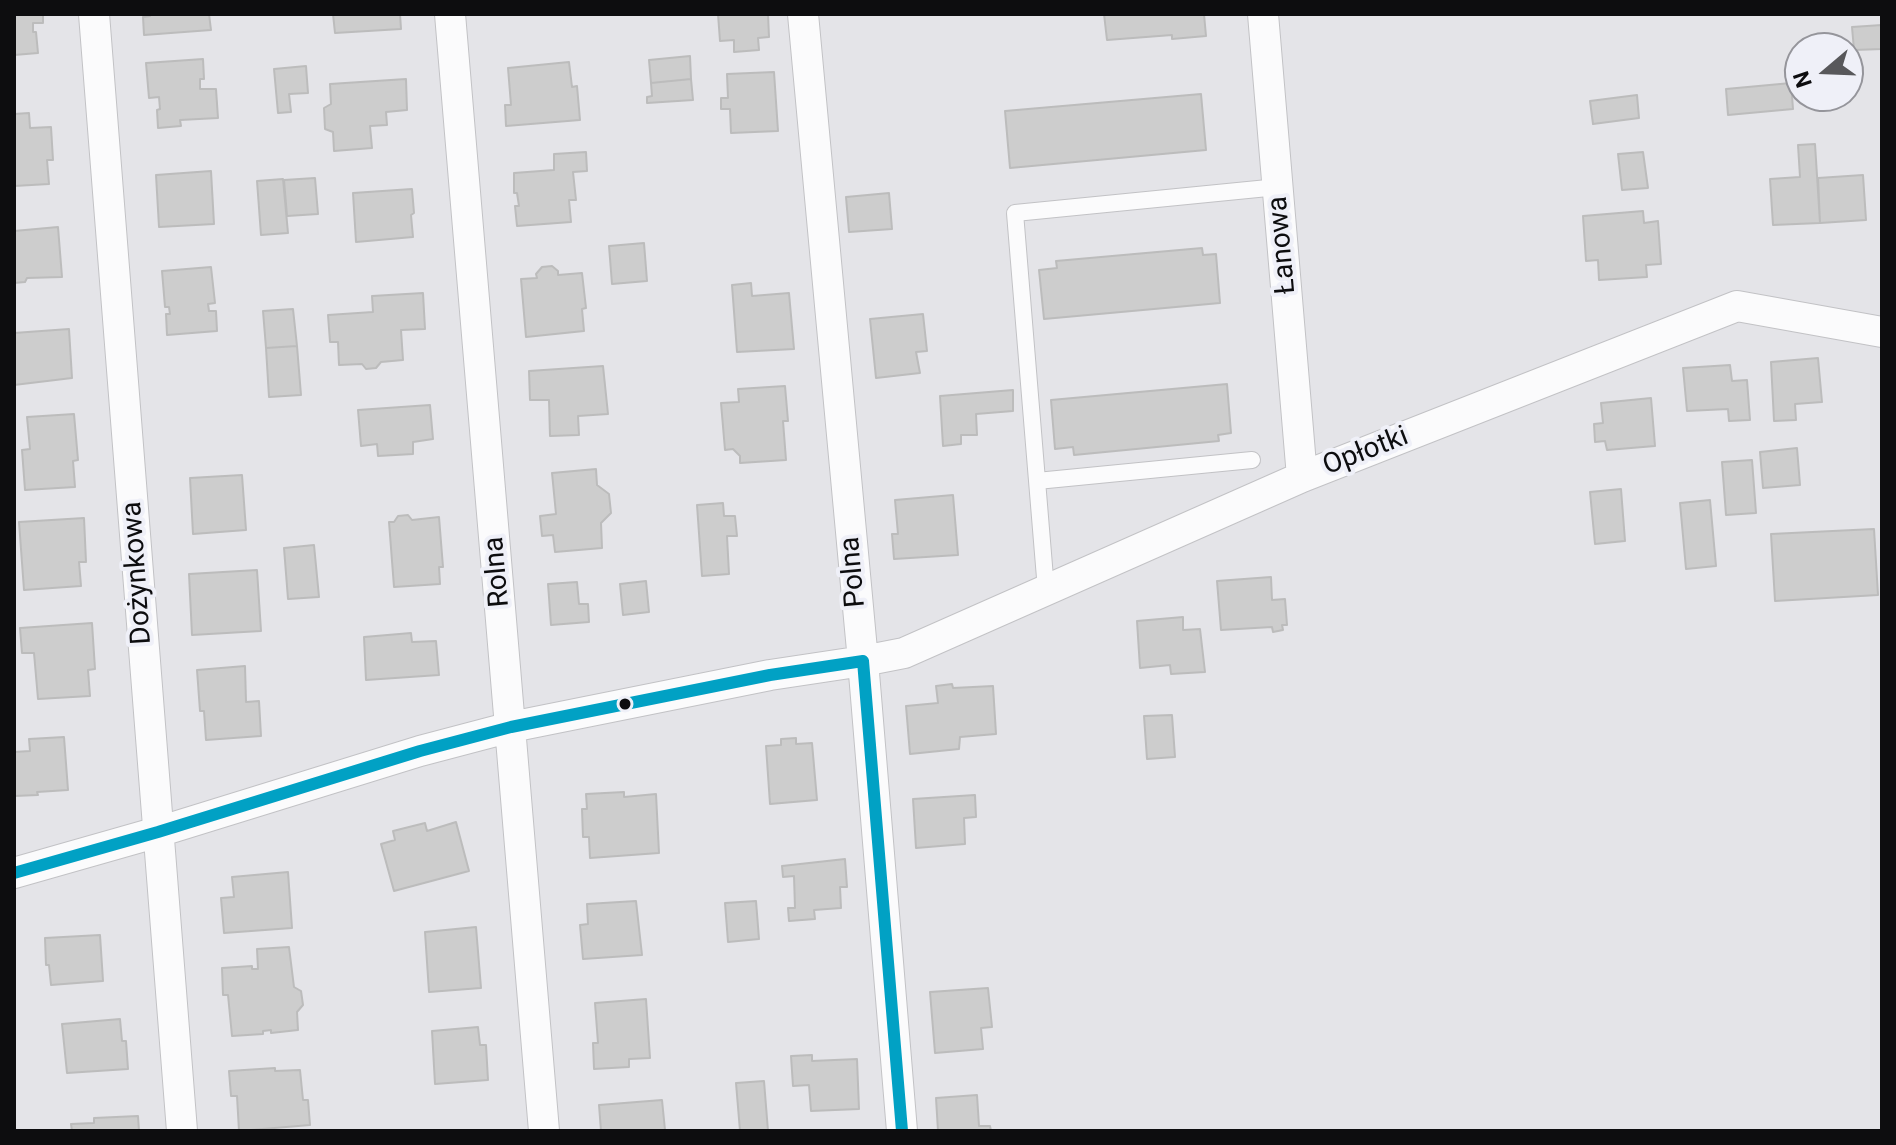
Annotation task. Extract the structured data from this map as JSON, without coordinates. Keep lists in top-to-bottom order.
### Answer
{
  "streets": {
    "street": [
      "Łanowa",
      "Opłotki",
      "Rolna",
      "Polna",
      "Dożynkowa"
    ]
  },
  "crossings": [
    ["Łanowa", "Opłotki"],
    ["Opłotki", "Rolna"],
    ["Opłotki", "Polna"],
    ["Opłotki", "Dożynkowa"]
  ],
  "north": "left"
}
